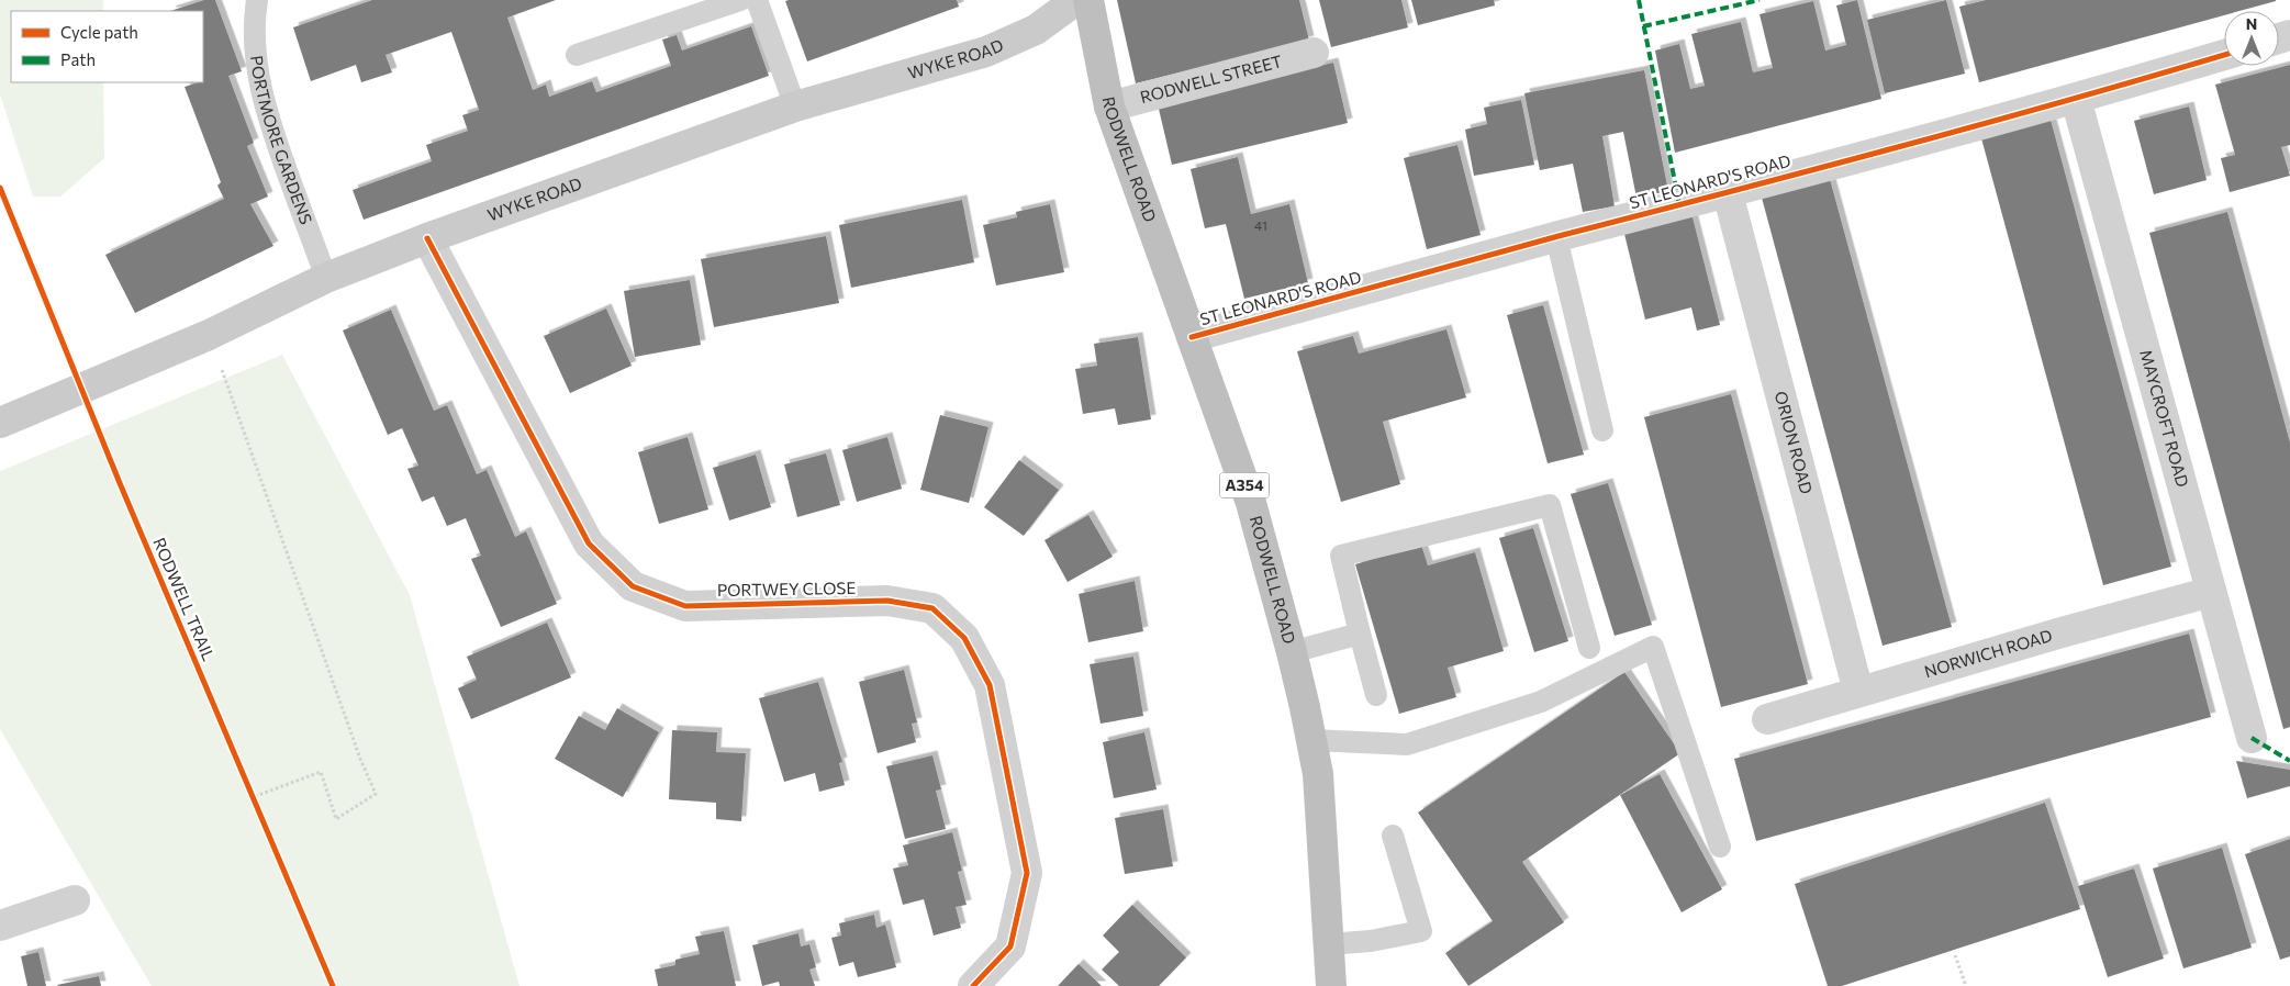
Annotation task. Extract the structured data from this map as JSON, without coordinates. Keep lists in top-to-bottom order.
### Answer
{
  "streets": {
    "highway": ["RODWELL ROAD", "A354"],
    "main road": ["WYKE ROAD"],
    "street": [
      "RODWELL STREET",
      "ST LEONARD'S ROAD",
      "MAYCROFT ROAD",
      "ORION ROAD",
      "PORTWEY CLOSE",
      "NORWICH ROAD"
    ],
    "lane": ["PORTMORE GARDENS"],
    "cycle path": ["RODWELL TRAIL"]
  },
  "crossings": [
    ["WYKE ROAD", "PORTMORE GARDENS"],
    ["WYKE ROAD", "PORTWEY CLOSE"],
    ["RODWELL STREET", "RODWELL ROAD"],
    ["RODWELL ROAD", "ST LEONARD'S ROAD"],
    ["ST LEONARD'S ROAD", "MAYCROFT ROAD"],
    ["ST LEONARD'S ROAD", "ORION ROAD"],
    ["MAYCROFT ROAD", "NORWICH ROAD"],
    ["ORION ROAD", "NORWICH ROAD"]
  ],
  "house_numbers": ["41"],
  "legend": ["Cycle path", "Path"],
  "north": "top"
}
